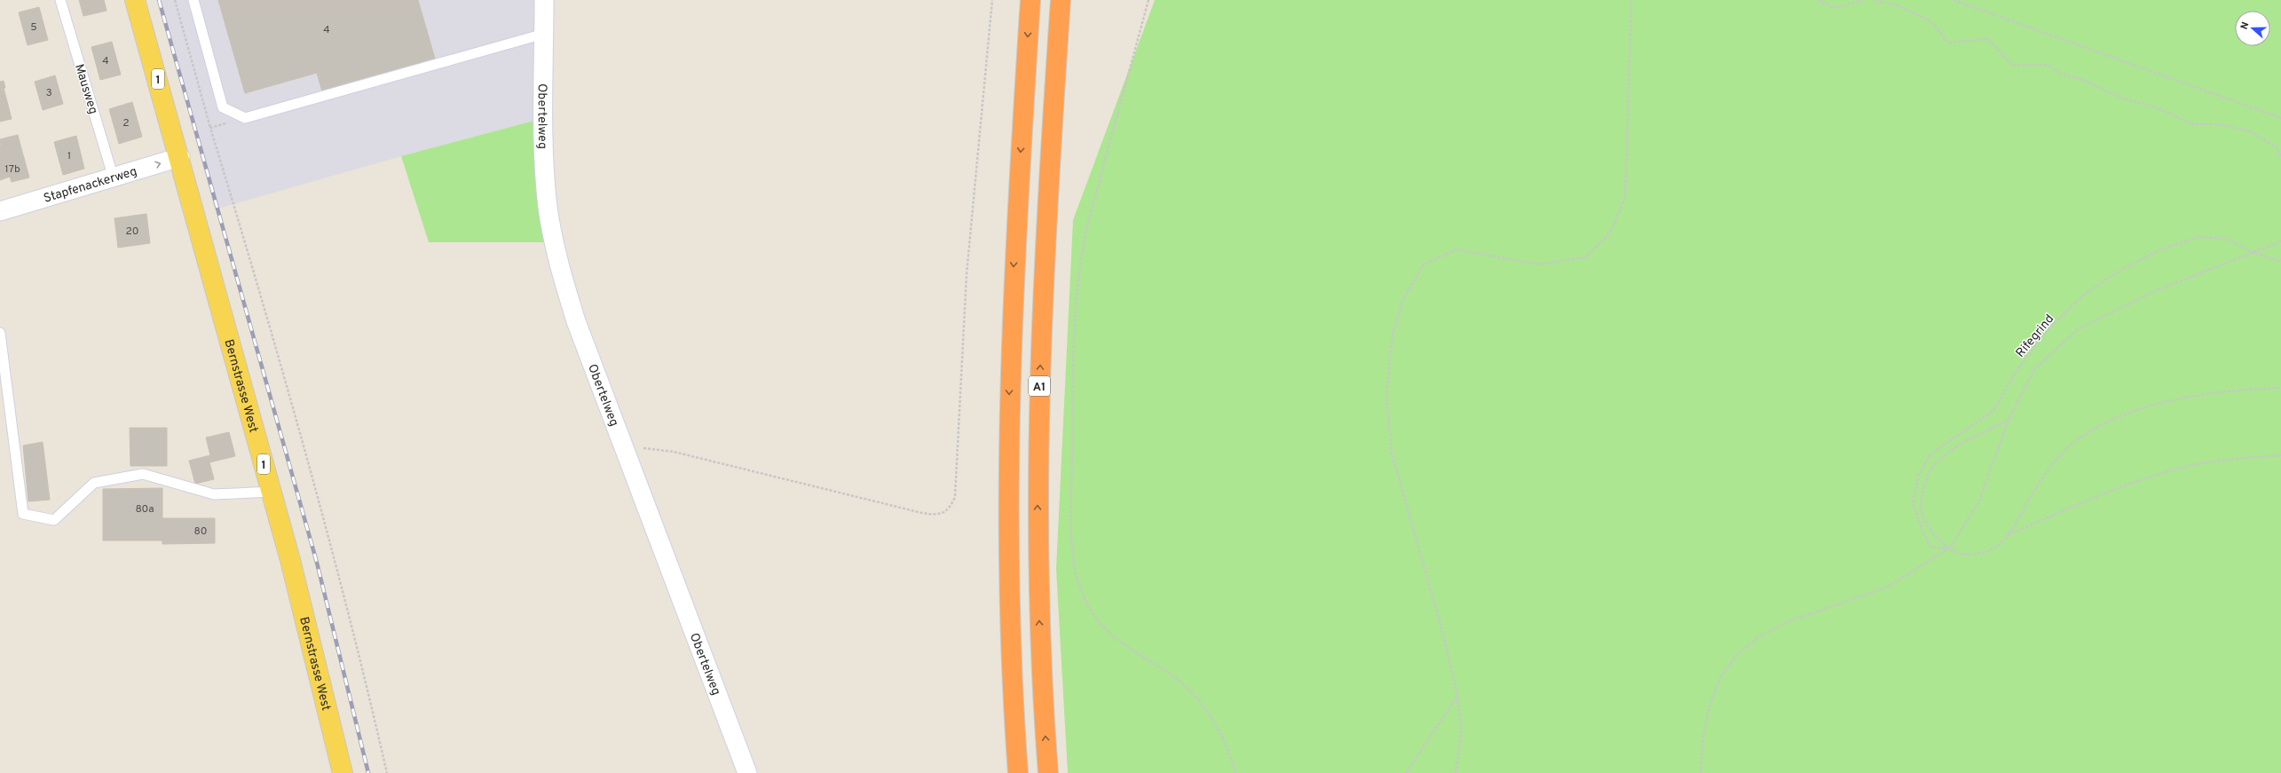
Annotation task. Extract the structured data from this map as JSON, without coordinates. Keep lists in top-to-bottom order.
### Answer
{
  "streets": {
    "highway": ["A1"],
    "main road": ["1", "Bernstrasse West"],
    "street": ["Obertelweg", "Stapfenackerweg"],
    "lane": ["Mausweg"],
    "path": ["Rifegrind"]
  },
  "crossings": [
    ["Mausweg", "Stapfenackerweg"],
    ["Stapfenackerweg", "Bernstrasse West"]
  ],
  "one_way": ["Stapfenackerweg"],
  "house_numbers": [
    "5",
    "4",
    "4",
    "3",
    "2",
    "1",
    "17b",
    "20",
    "80a",
    "80"
  ],
  "north": "left"
}
